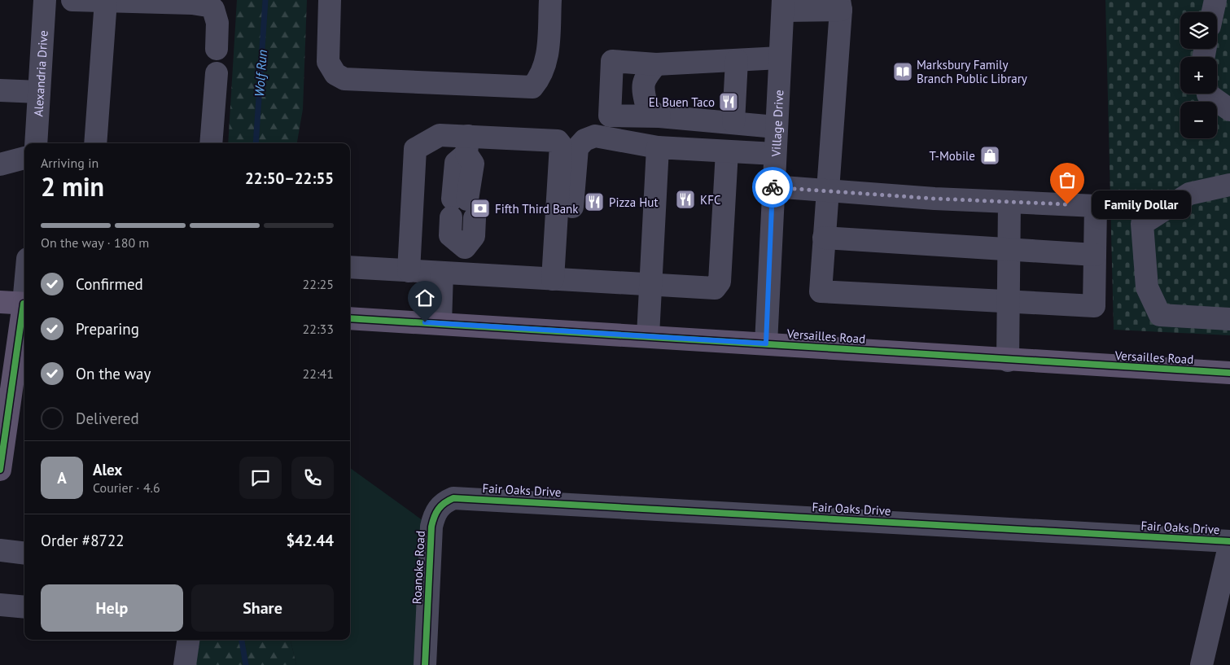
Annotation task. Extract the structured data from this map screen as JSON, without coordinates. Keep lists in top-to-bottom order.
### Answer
{
  "streets": {
    "main road": ["Versailles Road"],
    "street": [
      "Alexandria Drive",
      "Village Drive",
      "Fair Oaks Drive",
      "Roanoke Road"
    ]
  },
  "crossings": [
    ["Village Drive", "Versailles Road"],
    ["Fair Oaks Drive", "Roanoke Road"]
  ],
  "water": ["Wolf Run"],
  "places": {
    "library": ["Marksbury Family Branch Public Library"],
    "restaurant": ["El Buen Taco", "KFC", "Pizza Hut"],
    "shop": ["T-Mobile"],
    "other": ["Family Dollar"],
    "bank": ["Fifth Third Bank"]
  },
  "page": {
    "map_buttons": ["+", "−"],
    "heading": ["2 min", "Arriving in", "22:50–22:55"],
    "panel": [
      "Alex",
      "Courier · 4.6",
      "Order #8722",
      "$42.44"
    ],
    "bubble": "Family Dollar",
    "bar": "On the way · 180 m",
    "list": [
      ["Confirmed", "22:25"],
      ["Preparing", "22:33"],
      ["On the way", "22:41"],
      "Delivered"
    ],
    "round": "A",
    "buttons": ["Help", "Share"]
  }
}
